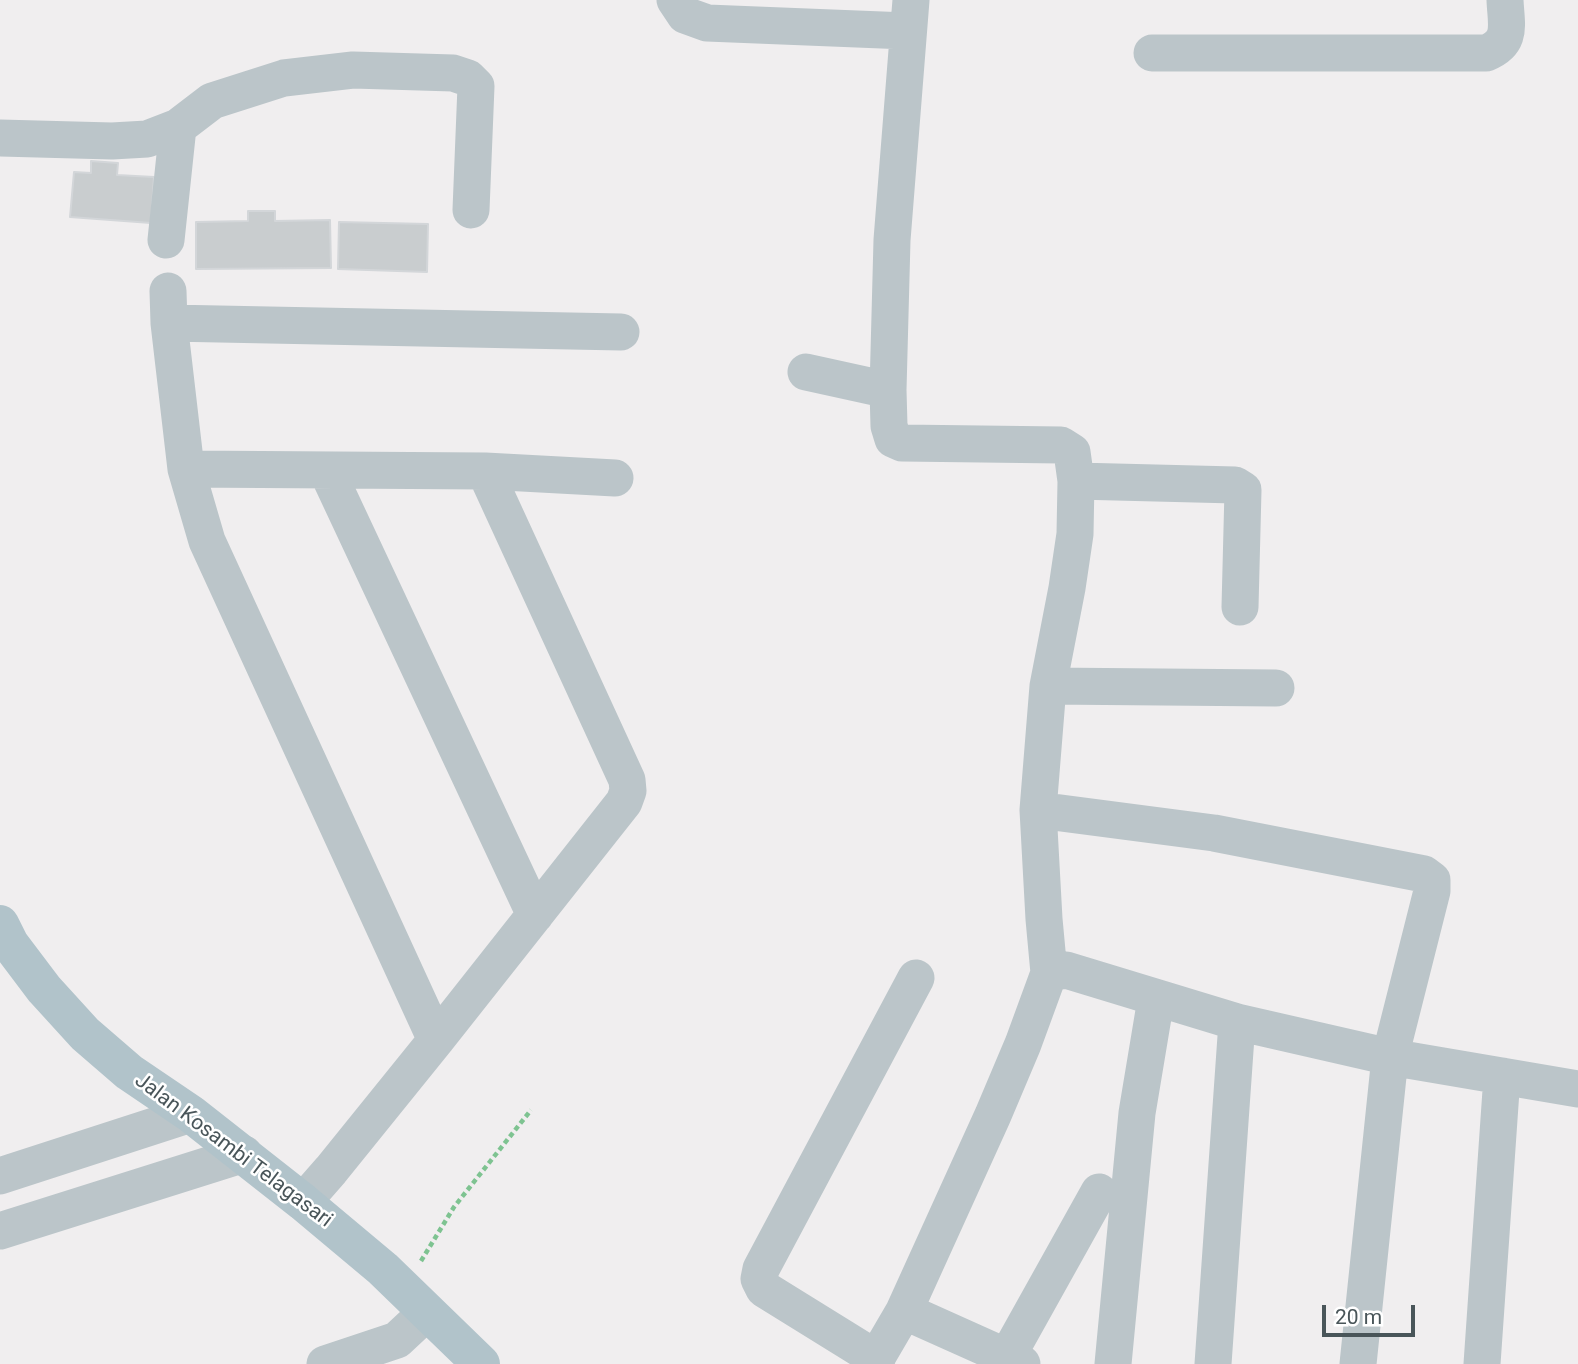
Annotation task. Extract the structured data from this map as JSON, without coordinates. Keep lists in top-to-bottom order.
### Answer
{
  "streets": {
    "main road": ["Jalan Kosambi Telagasari"]
  },
  "scale_bar": "20 m"
}
